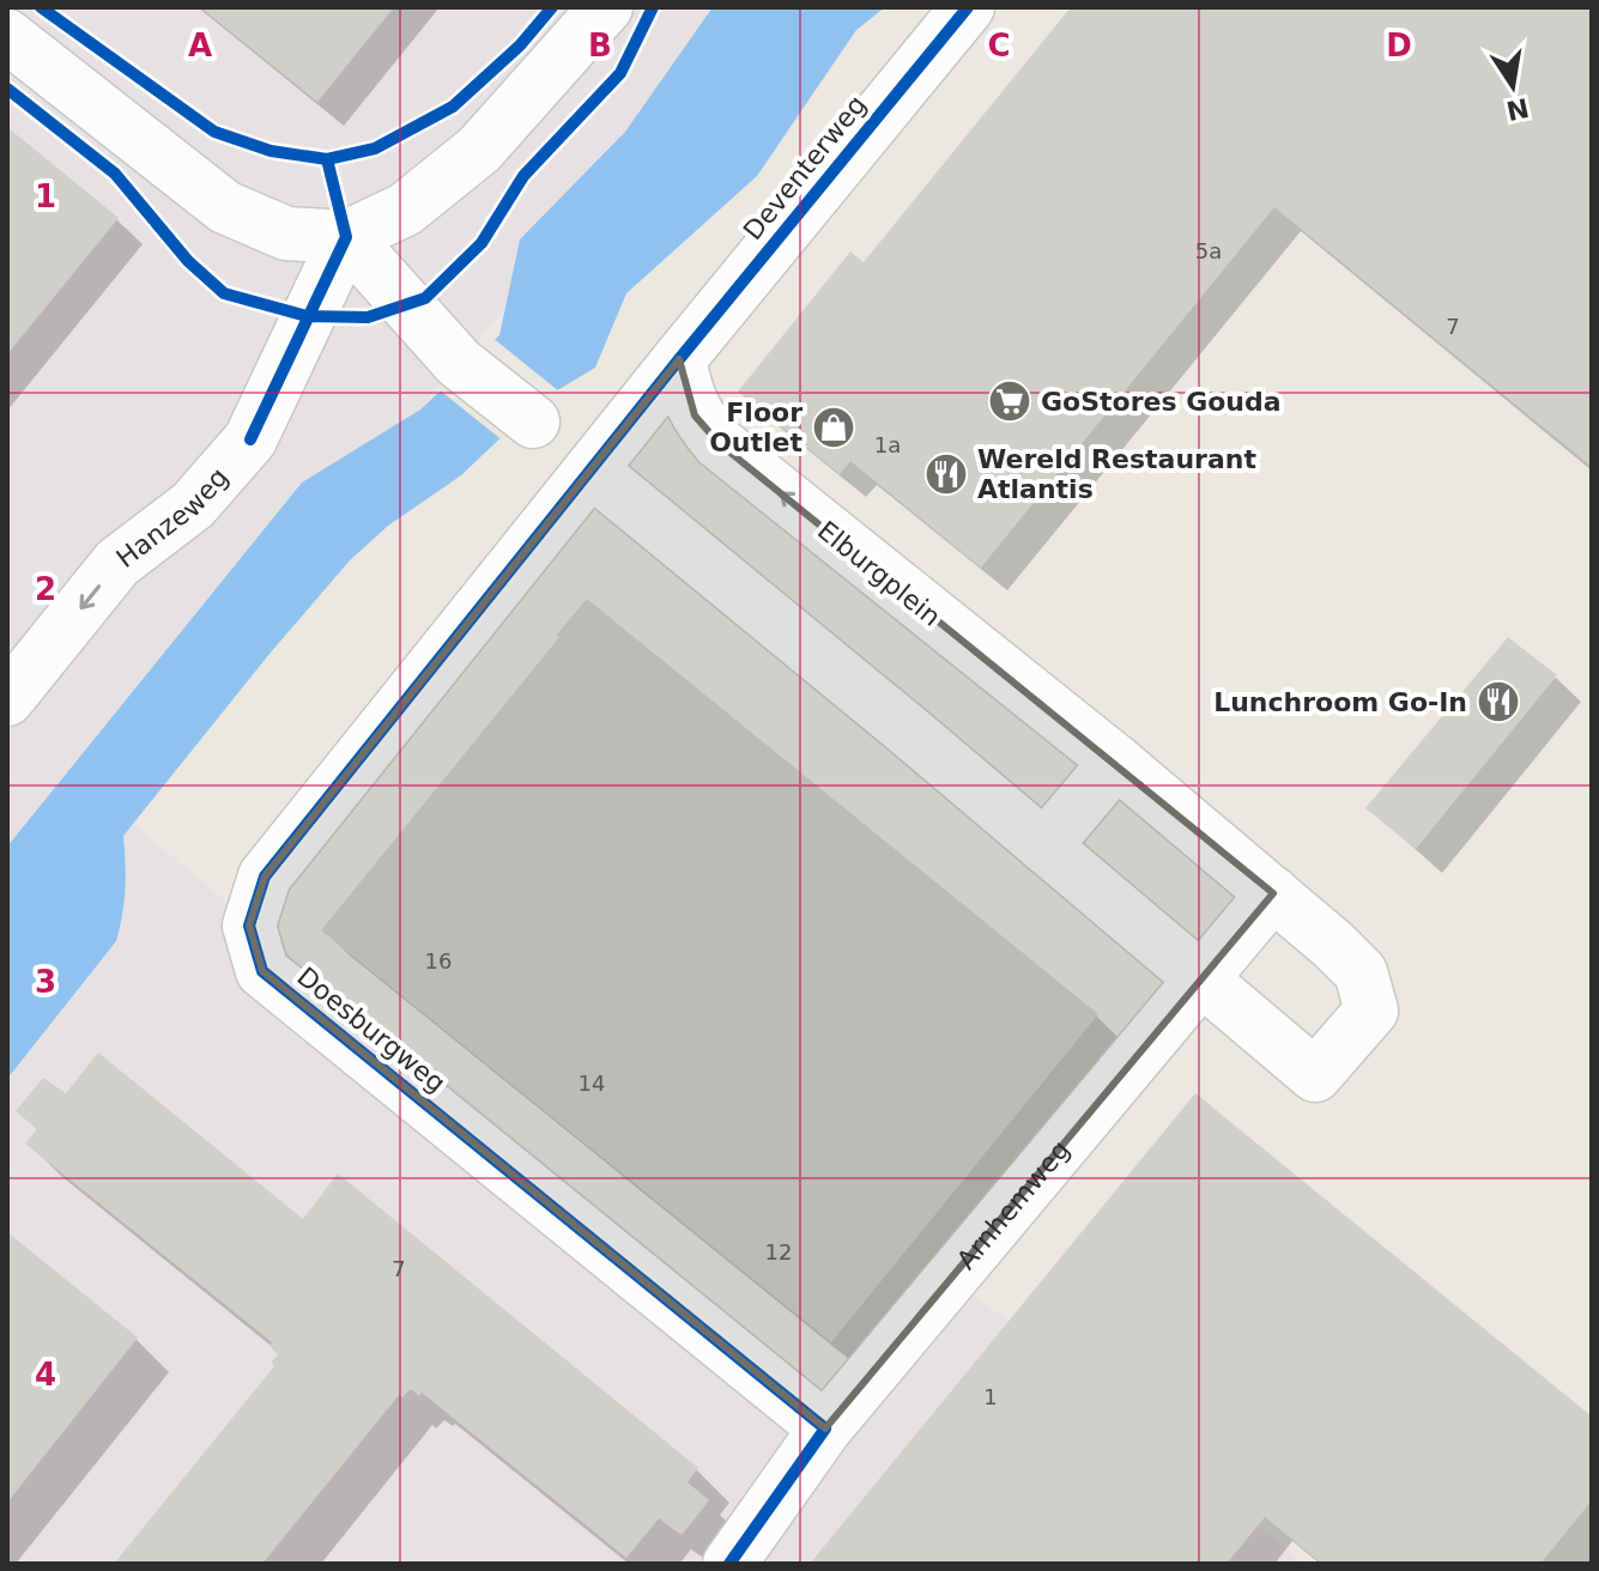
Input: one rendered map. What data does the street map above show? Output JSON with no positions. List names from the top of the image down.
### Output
{
  "streets": {
    "street": [
      "Deventerweg",
      "Hanzeweg",
      "Elburgplein",
      "Doesburgweg",
      "Arnhemweg"
    ]
  },
  "crossings": [
    ["Deventerweg", "Elburgplein"],
    ["Deventerweg", "Doesburgweg"],
    ["Elburgplein", "Doesburgweg"],
    ["Elburgplein", "Arnhemweg"],
    ["Doesburgweg", "Arnhemweg"]
  ],
  "one_way": ["Hanzeweg"],
  "places": {
    "supermarket": ["GoStores Gouda"],
    "shop": ["Floor Outlet"],
    "restaurant": ["Wereld Restaurant Atlantis", "Lunchroom Go-In"]
  },
  "house_numbers": [
    "5a",
    "7",
    "1a",
    "16",
    "14",
    "12",
    "7",
    "1"
  ],
  "north": "bottom",
  "grid": {
    "columns": [
      "A",
      "B",
      "C",
      "D"
    ],
    "rows": [
      "1",
      "2",
      "3",
      "4"
    ]
  }
}
